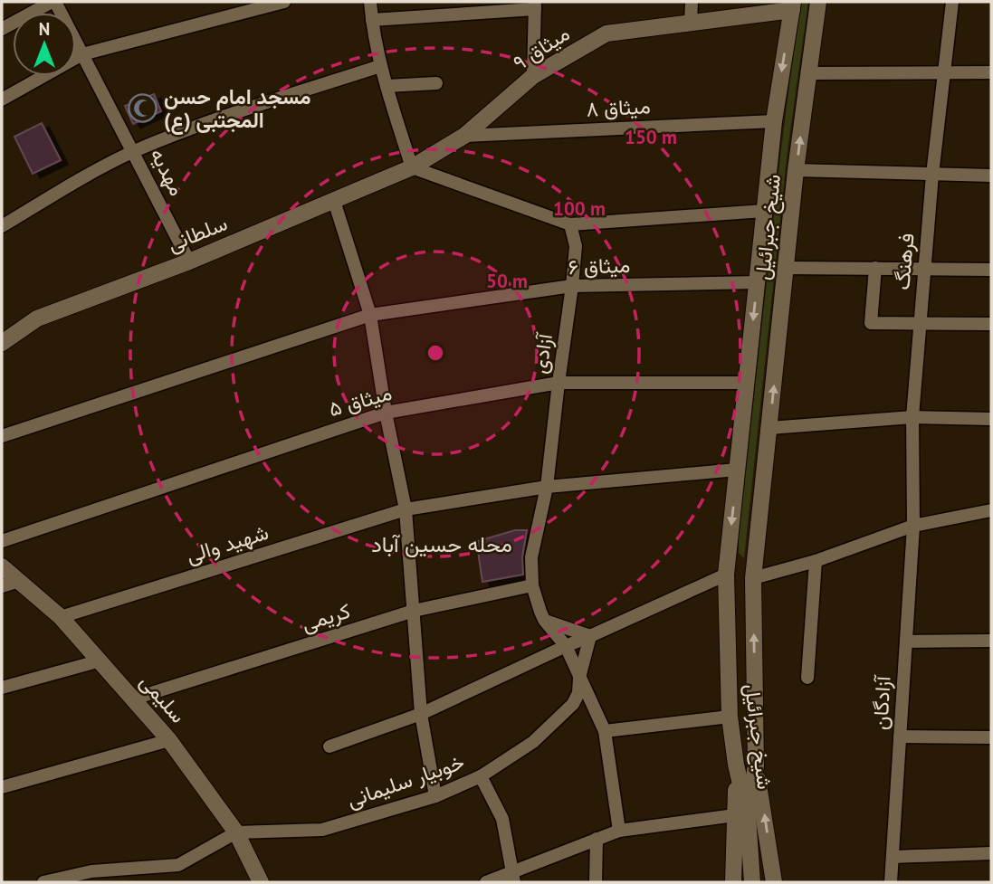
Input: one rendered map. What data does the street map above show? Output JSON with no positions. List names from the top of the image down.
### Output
{
  "streets": {
    "street": [
      "میثاق ۹",
      "میثاق ۸",
      "مهدیه",
      "شیخ جبرائیل",
      "سلطانی",
      "فرهنگ",
      "میثاق ۶",
      "آزادی",
      "میثاق ۵",
      "شهید والی",
      "کریمی",
      "سلیمی",
      "آزادگان",
      "خوبیار سلیمانی"
    ]
  },
  "crossings": [
    ["میثاق ۹", "میثاق ۸"],
    ["میثاق ۹", "شیخ جبرائیل"],
    ["میثاق ۹", "سلطانی"],
    ["میثاق ۸", "شیخ جبرائیل"],
    ["مهدیه", "سلطانی"],
    ["شیخ جبرائیل", "میثاق ۶"],
    ["شیخ جبرائیل", "میثاق ۵"],
    ["شیخ جبرائیل", "شهید والی"],
    ["فرهنگ", "آزادگان"],
    ["میثاق ۶", "آزادی"],
    ["آزادی", "میثاق ۵"],
    ["آزادی", "شهید والی"],
    ["آزادی", "کریمی"],
    ["آزادی", "خوبیار سلیمانی"],
    ["شهید والی", "سلیمی"],
    ["کریمی", "سلیمی"],
    ["سلیمی", "خوبیار سلیمانی"]
  ],
  "districts": ["محله حسین آباد"],
  "places": {
    "mosque": ["مسجد امام حسن المجتبی (ع)"]
  },
  "north": "top",
  "rings": ["150 m", "100 m", "50 m"]
}
